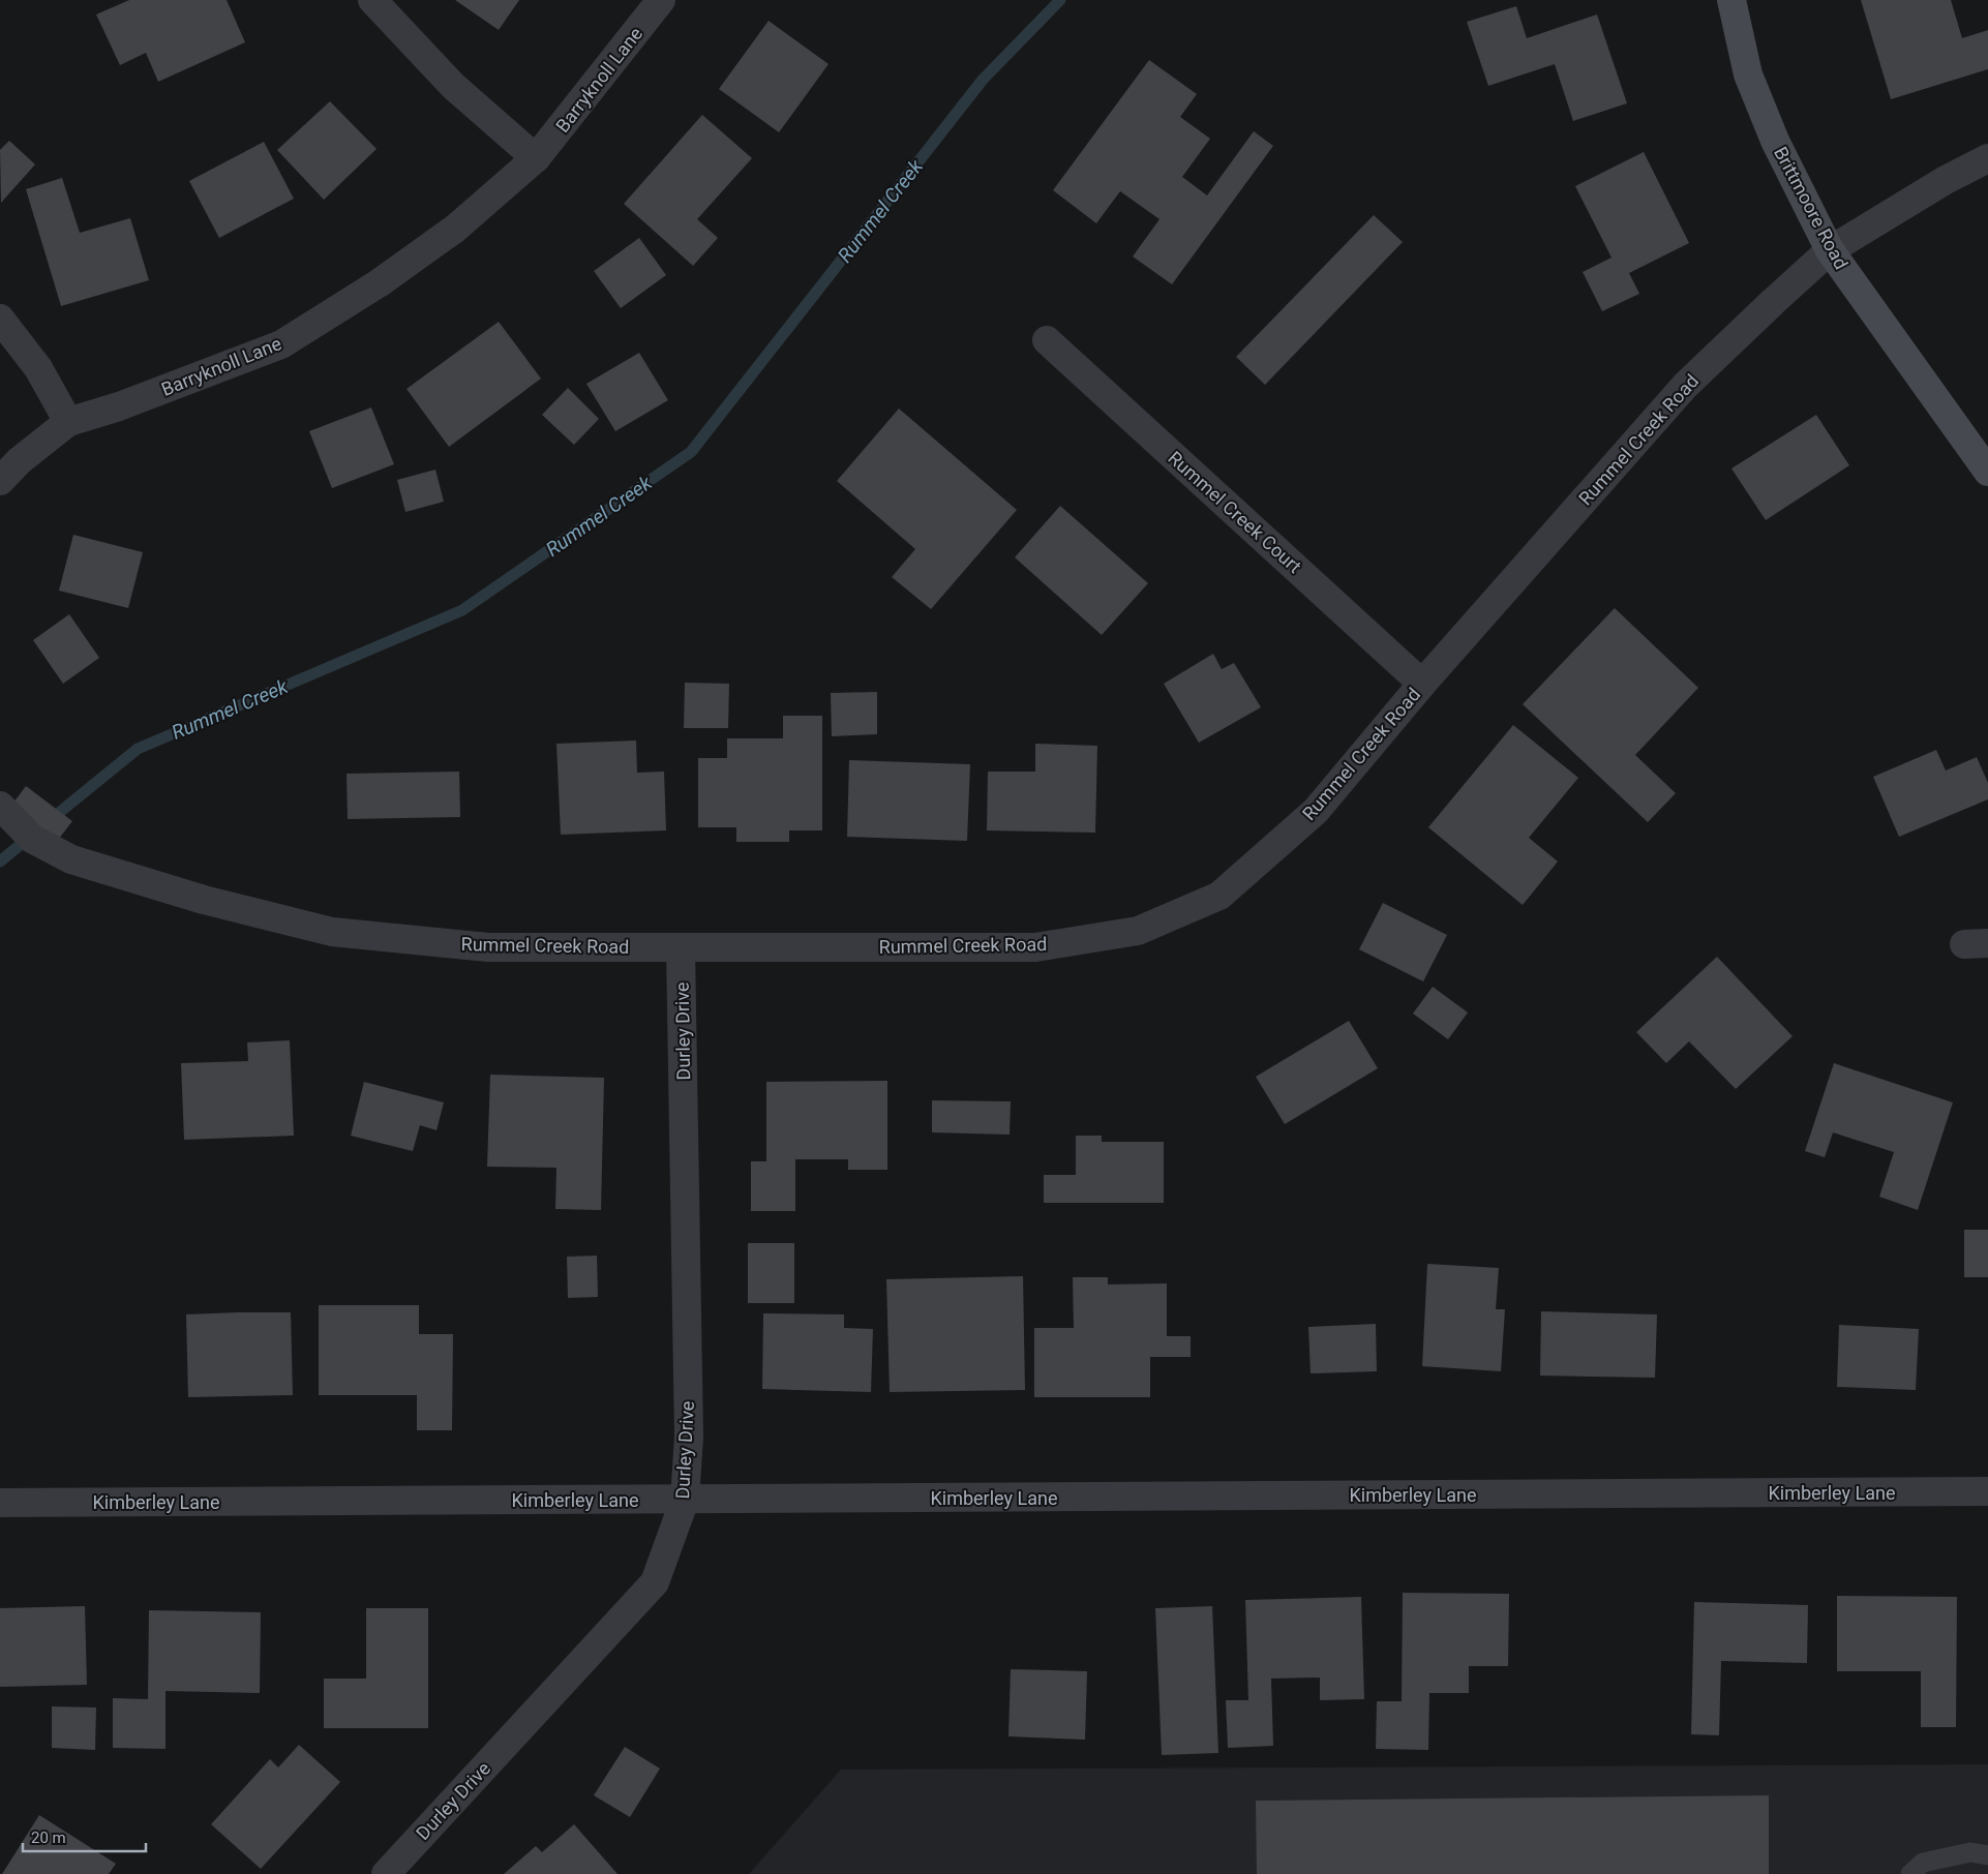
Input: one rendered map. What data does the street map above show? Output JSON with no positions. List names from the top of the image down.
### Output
{
  "streets": {
    "street": [
      "Barryknoll Lane",
      "Brittmoore Road",
      "Rummel Creek Road",
      "Rummel Creek Court",
      "Durley Drive",
      "Kimberley Lane"
    ]
  },
  "crossings": [
    ["Brittmoore Road", "Rummel Creek Road"],
    ["Rummel Creek Road", "Rummel Creek Court"],
    ["Rummel Creek Road", "Durley Drive"],
    ["Durley Drive", "Kimberley Lane"]
  ],
  "water": ["Rummel Creek"],
  "scale_bar": "20 m"
}
